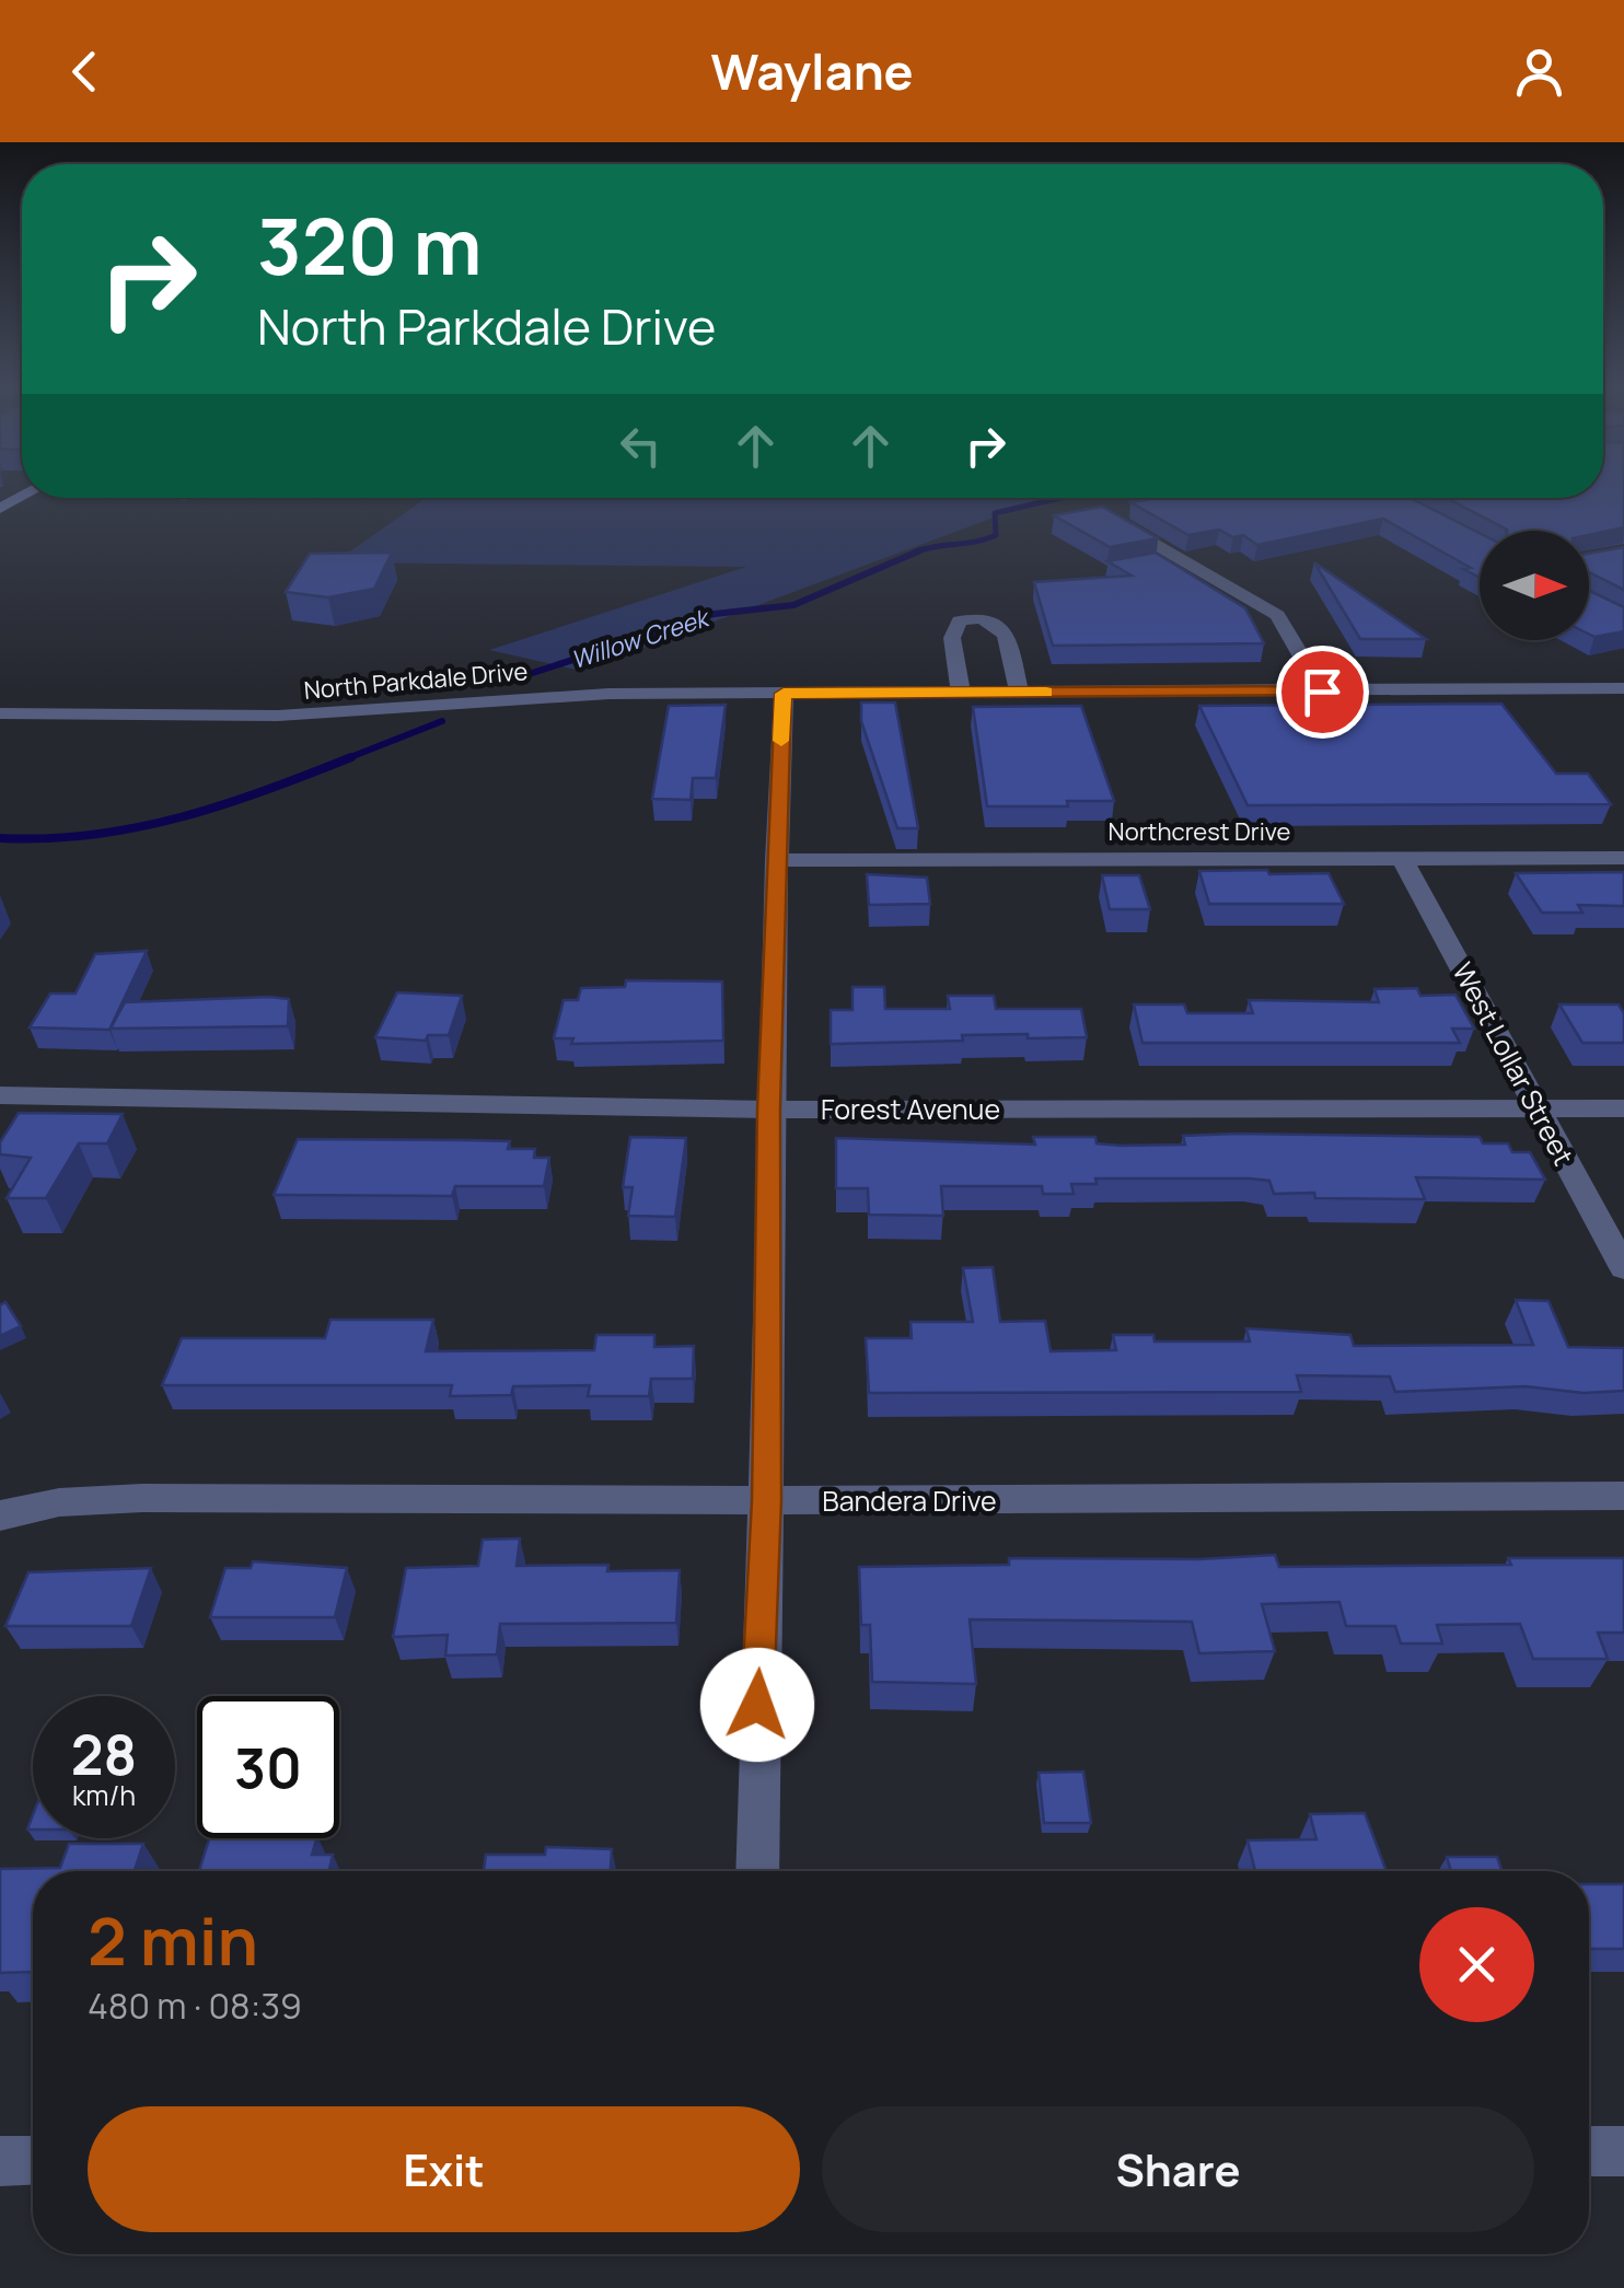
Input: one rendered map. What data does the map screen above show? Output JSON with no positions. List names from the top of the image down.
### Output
{
  "streets": {
    "street": [
      "North Parkdale Drive",
      "Northcrest Drive",
      "West Lollar Street",
      "Forest Avenue",
      "Bandera Drive"
    ]
  },
  "crossings": [
    ["Northcrest Drive", "West Lollar Street"],
    ["West Lollar Street", "Forest Avenue"]
  ],
  "water": ["Willow Creek"],
  "north": "right",
  "page": {
    "header": "Waylane",
    "turn": ["320 m", "North Parkdale Drive"],
    "speed": "28 km/h",
    "limit": "30",
    "heading": ["2 min", "480 m · 08:39"],
    "buttons": ["Exit", "Share"]
  }
}
